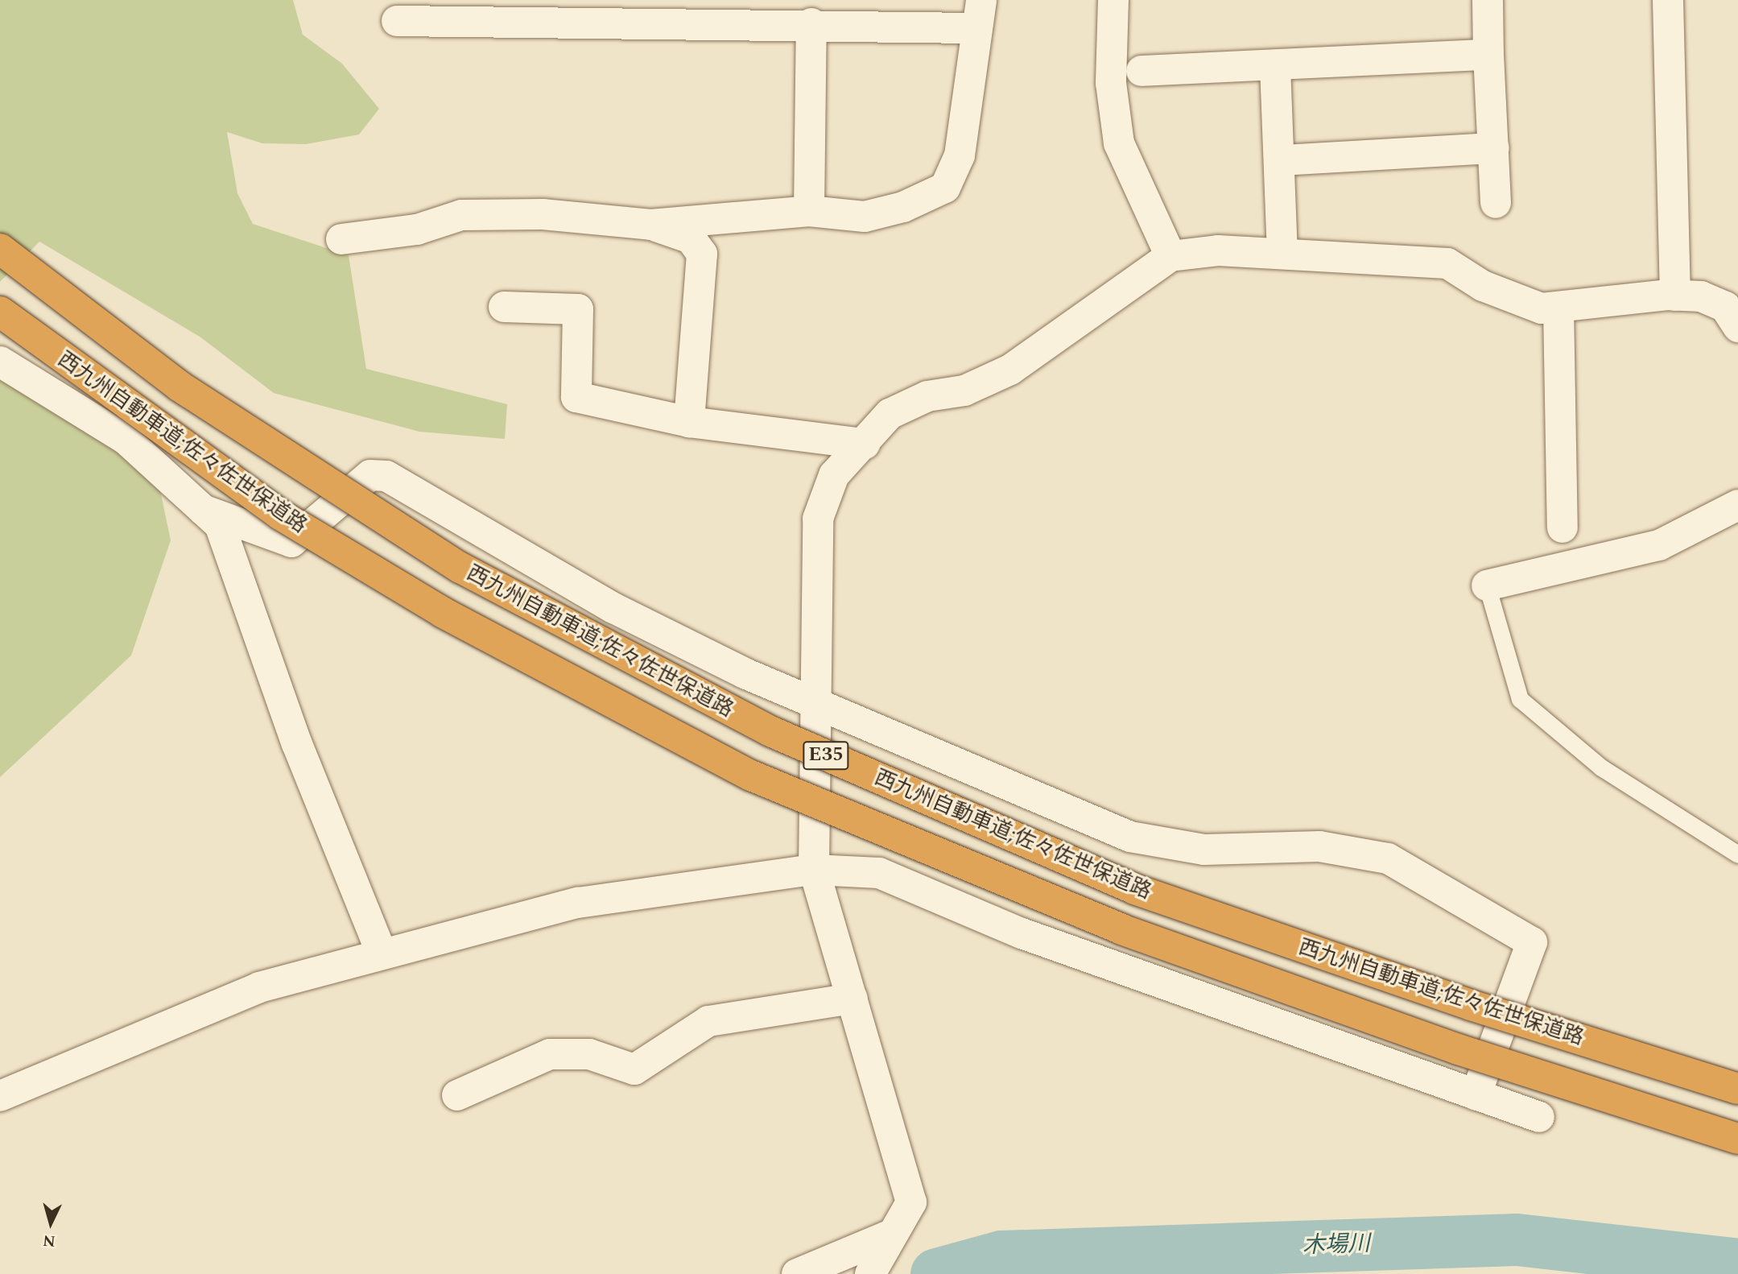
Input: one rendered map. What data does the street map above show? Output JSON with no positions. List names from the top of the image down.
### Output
{
  "streets": {
    "highway": ["西九州自動車道;佐々佐世保道路", "E35"]
  },
  "water": ["木場川"],
  "north": "bottom"
}
